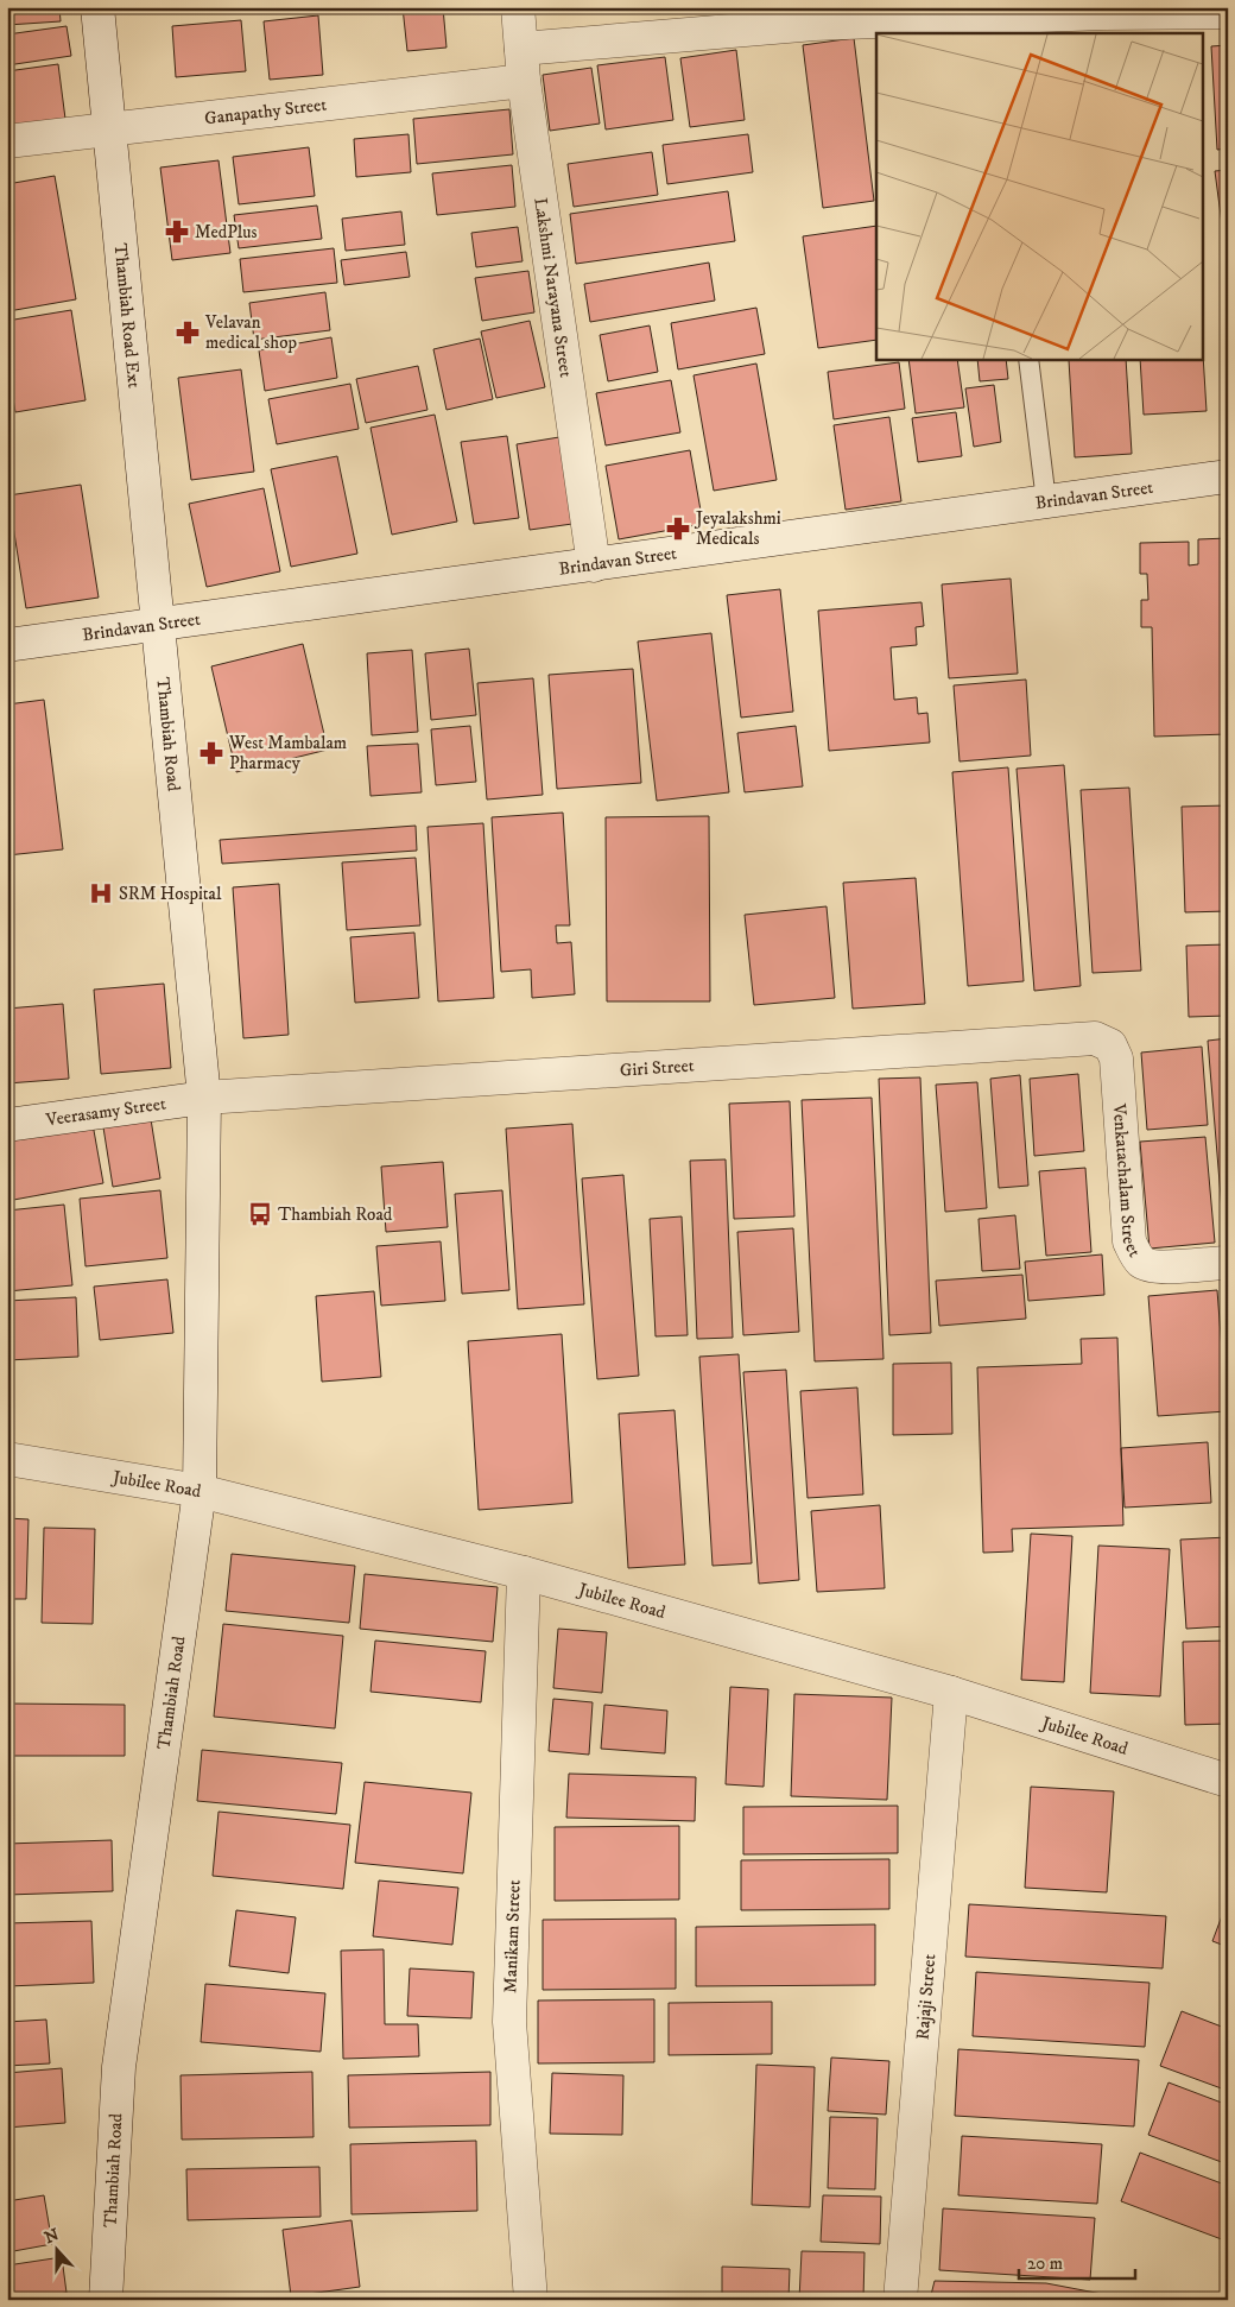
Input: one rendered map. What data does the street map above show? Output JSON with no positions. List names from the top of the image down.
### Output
{
  "streets": {
    "street": [
      "Ganapathy Street",
      "Lakshmi Narayana Street",
      "Thambiah Road Ext",
      "Brindavan Street",
      "Thambiah Road",
      "Giri Street",
      "Veerasamy Street",
      "Venkatachalam Street",
      "Jubilee Road",
      "Manikam Street",
      "Rajaji Street"
    ]
  },
  "crossings": [
    ["Ganapathy Street", "Lakshmi Narayana Street"],
    ["Ganapathy Street", "Thambiah Road Ext"],
    ["Lakshmi Narayana Street", "Brindavan Street"],
    ["Thambiah Road Ext", "Brindavan Street"],
    ["Thambiah Road Ext", "Thambiah Road"],
    ["Brindavan Street", "Thambiah Road"],
    ["Thambiah Road", "Giri Street"],
    ["Thambiah Road", "Veerasamy Street"],
    ["Thambiah Road", "Jubilee Road"],
    ["Giri Street", "Veerasamy Street"],
    ["Giri Street", "Venkatachalam Street"],
    ["Jubilee Road", "Manikam Street"],
    ["Jubilee Road", "Rajaji Street"]
  ],
  "places": {
    "pharmacy": [
      "MedPlus",
      "Velavan medical shop",
      "Jeyalakshmi Medicals",
      "West Mambalam Pharmacy"
    ],
    "hospital": ["SRM Hospital"],
    "bus stop": ["Thambiah Road"]
  },
  "scale_bar": "20 m",
  "north": "top"
}
